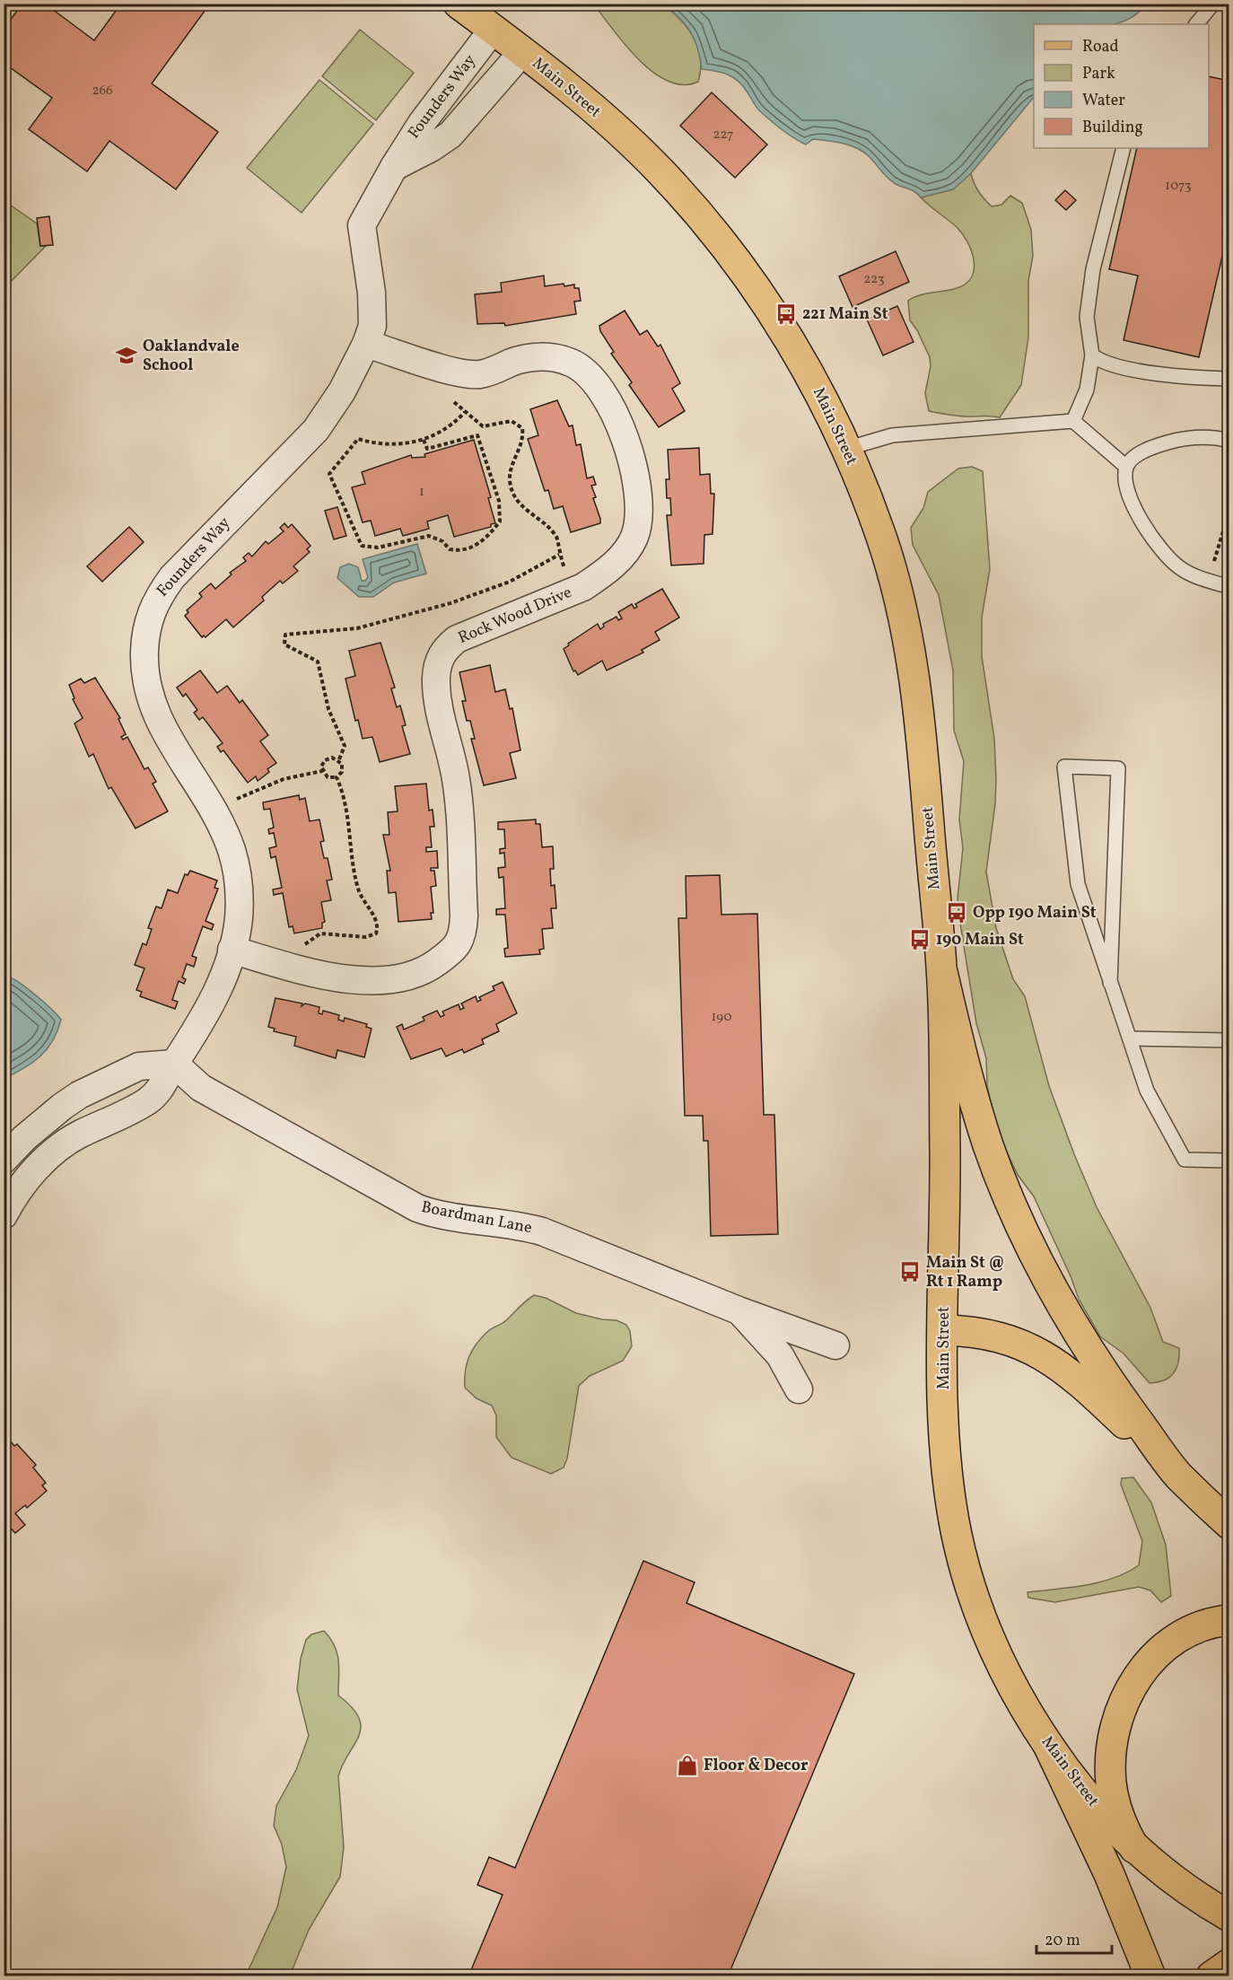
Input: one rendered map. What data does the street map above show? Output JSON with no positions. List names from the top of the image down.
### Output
{
  "streets": {
    "main road": ["Main Street"],
    "street": ["Founders Way", "Rock Wood Drive", "Boardman Lane"]
  },
  "crossings": [
    ["Main Street", "Founders Way"],
    ["Founders Way", "Rock Wood Drive"],
    ["Founders Way", "Boardman Lane"]
  ],
  "places": {
    "bus stop": [
      "221 Main St",
      "Opp 190 Main St",
      "190 Main St",
      "Main St @ Rt 1 Ramp"
    ],
    "school or university": ["Oaklandvale School"],
    "shop": ["Floor & Decor"]
  },
  "house_numbers": [
    "266",
    "227",
    "1073",
    "223",
    "1",
    "190"
  ],
  "legend": [
    "Road",
    "Park",
    "Water",
    "Building"
  ],
  "scale_bar": "20 m"
}
